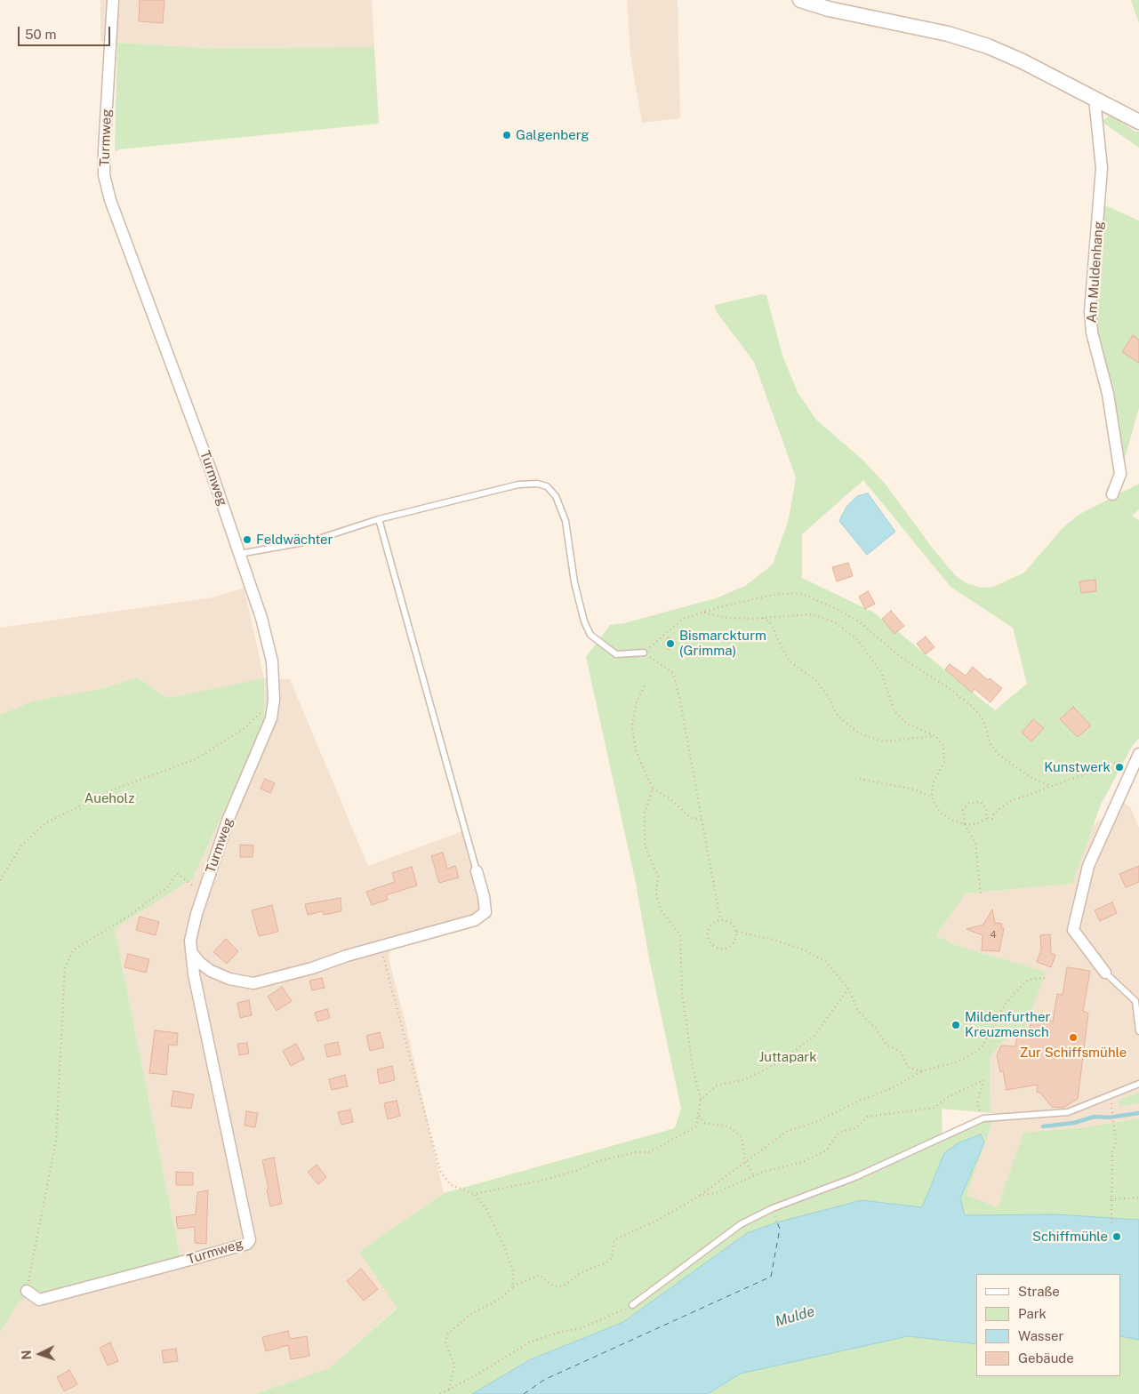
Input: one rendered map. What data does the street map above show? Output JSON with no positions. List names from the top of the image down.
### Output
{
  "streets": {
    "street": ["Turmweg", "Am Muldenhang"]
  },
  "water": ["Mulde"],
  "parks": ["Aueholz", "Juttapark"],
  "places": [
    "Galgenberg",
    "Feldwächter",
    "Bismarckturm (Grimma)",
    "Kunstwerk",
    "Mildenfurther Kreuzmensch",
    "Zur Schiffsmühle",
    "Schiffmühle"
  ],
  "house_numbers": ["4"],
  "legend": [
    "Straße",
    "Park",
    "Wasser",
    "Gebäude"
  ],
  "scale_bar": "50 m",
  "north": "left"
}
